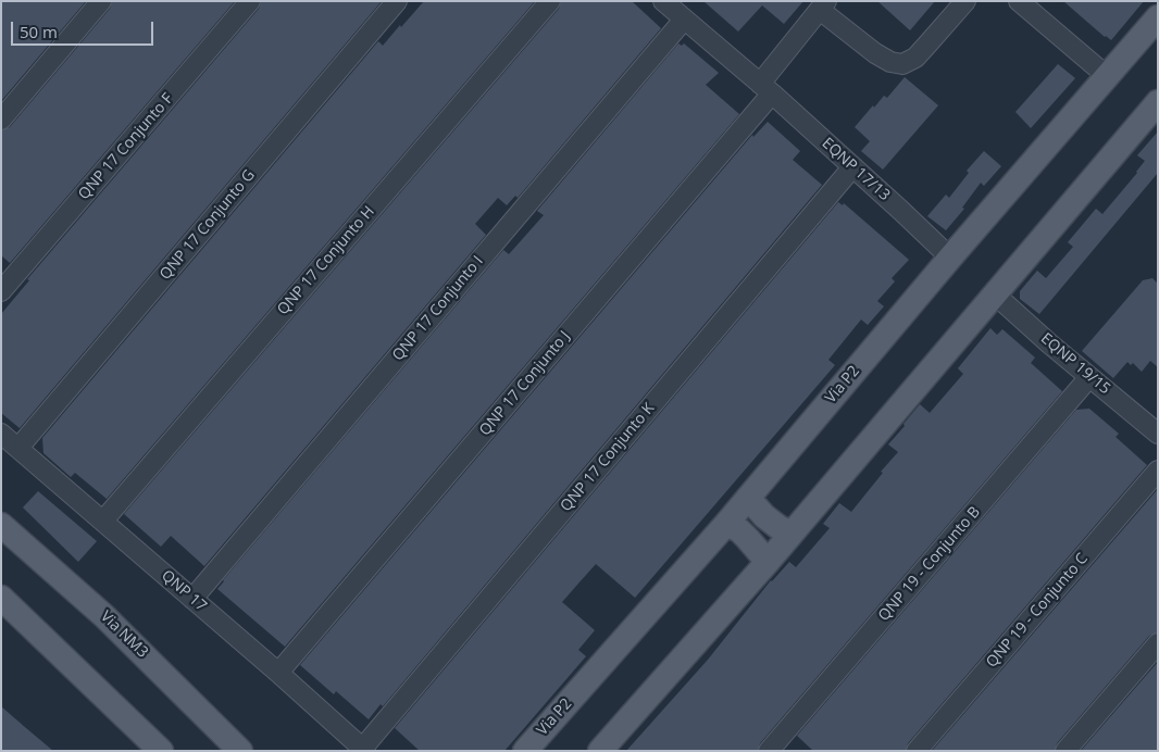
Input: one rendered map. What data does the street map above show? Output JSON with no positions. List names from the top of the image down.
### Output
{
  "streets": {
    "main road": ["Via P2", "Via NM3"],
    "street": [
      "QNP 17 Conjunto F",
      "EQNP 17/13",
      "QNP 17 Conjunto G",
      "QNP 17 Conjunto H",
      "QNP 17 Conjunto I",
      "EQNP 19/15",
      "QNP 17 Conjunto J",
      "QNP 17 Conjunto K",
      "QNP 19 - Conjunto B",
      "QNP 17",
      "QNP 19 - Conjunto C"
    ]
  },
  "crossings": [
    ["EQNP 17/13", "QNP 17 Conjunto I"],
    ["EQNP 17/13", "QNP 17 Conjunto J"],
    ["EQNP 17/13", "Via P2"],
    ["EQNP 17/13", "QNP 17 Conjunto K"],
    ["QNP 17 Conjunto G", "QNP 17"],
    ["QNP 17 Conjunto H", "QNP 17"],
    ["QNP 17 Conjunto I", "QNP 17"],
    ["EQNP 19/15", "QNP 19 - Conjunto B"],
    ["QNP 17 Conjunto J", "QNP 17"],
    ["QNP 17 Conjunto K", "QNP 17"]
  ],
  "scale_bar": "50 m"
}
